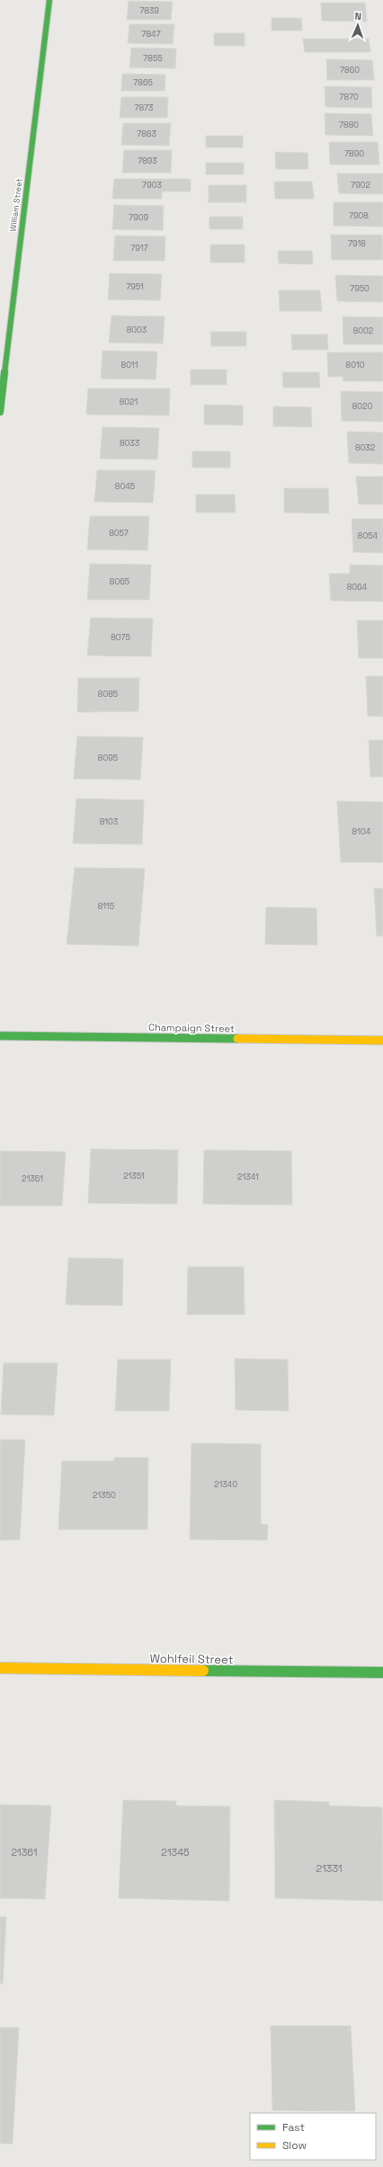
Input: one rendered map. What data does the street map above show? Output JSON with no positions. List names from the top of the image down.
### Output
{
  "streets": {
    "street": ["William Street", "Champaign Street", "Wohlfeil Street"]
  },
  "house_numbers": [
    "7839",
    "7847",
    "7855",
    "7860",
    "7865",
    "7870",
    "7873",
    "7880",
    "7883",
    "7890",
    "7893",
    "7903",
    "7902",
    "7908",
    "7909",
    "7918",
    "7917",
    "7951",
    "7950",
    "8003",
    "8002",
    "8011",
    "8010",
    "8021",
    "8020",
    "8033",
    "8032",
    "8045",
    "8057",
    "8054",
    "8065",
    "8064",
    "8075",
    "8085",
    "8095",
    "8103",
    "8104",
    "8115",
    "21351",
    "21341",
    "21361",
    "21340",
    "21350",
    "21361",
    "21345",
    "21331"
  ],
  "legend": ["Fast", "Slow"],
  "north": "top"
}
